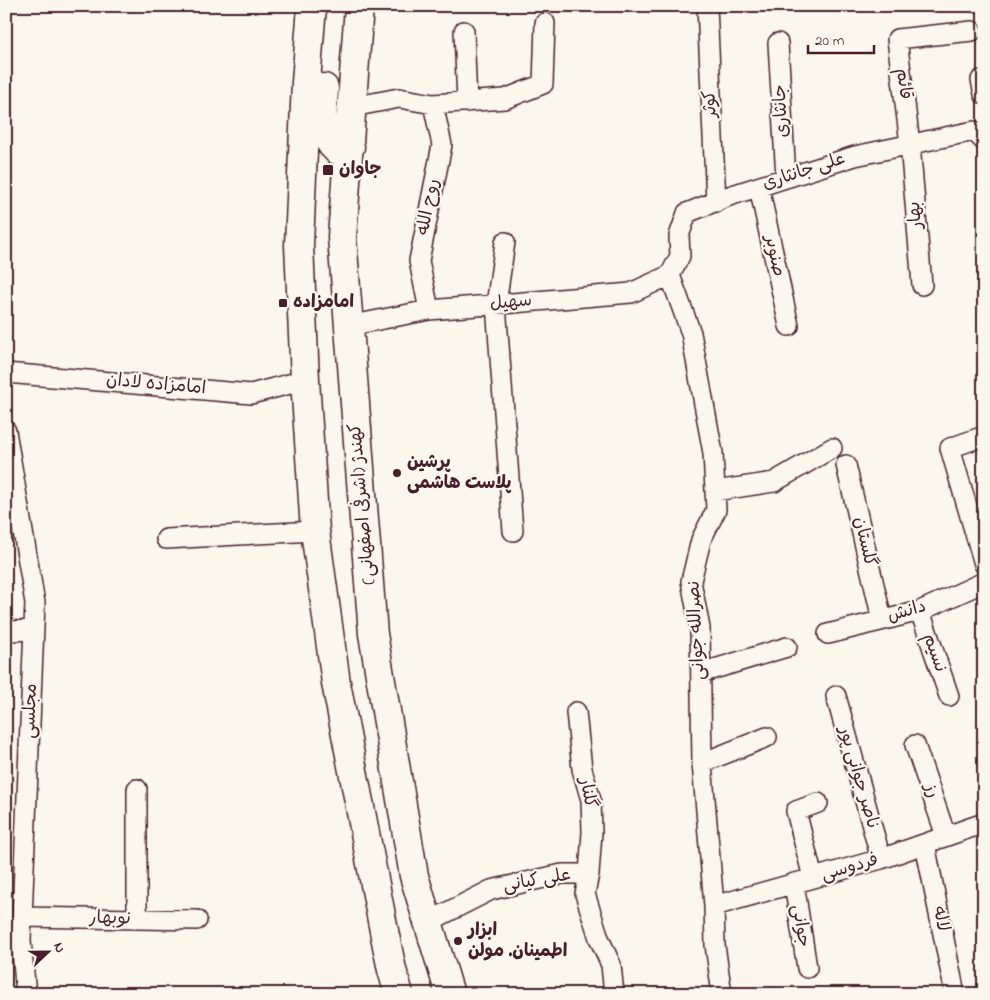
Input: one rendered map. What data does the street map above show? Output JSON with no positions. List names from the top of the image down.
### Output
{
  "streets": {
    "main road": ["کهندژ (اشرفی اصفهانی)"],
    "street": [
      "قائم",
      "کوثر",
      "جانثاری",
      "علی جانثاری",
      "روح الله",
      "بهار",
      "صنوبر",
      "سهیل",
      "امامزاده لادان",
      "گلستان",
      "دانش",
      "نصرالله جوانی",
      "نسیم",
      "مجلسی",
      "ناصر جوانی پور",
      "رز",
      "گلنار",
      "فردوسی",
      "علی کیانی",
      "نوبهار",
      "لاله",
      "جوانی"
    ]
  },
  "crossings": [
    ["قائم", "علی جانثاری"],
    ["قائم", "بهار"],
    ["کوثر", "علی جانثاری"],
    ["جانثاری", "علی جانثاری"],
    ["علی جانثاری", "بهار"],
    ["علی جانثاری", "صنوبر"],
    ["علی جانثاری", "سهیل"],
    ["علی جانثاری", "نصرالله جوانی"],
    ["روح الله", "سهیل"],
    ["سهیل", "کهندژ (اشرفی اصفهانی)"],
    ["سهیل", "نصرالله جوانی"],
    ["کهندژ (اشرفی اصفهانی)", "علی کیانی"],
    ["گلستان", "دانش"],
    ["دانش", "نسیم"],
    ["نصرالله جوانی", "فردوسی"],
    ["مجلسی", "نوبهار"],
    ["ناصر جوانی پور", "فردوسی"],
    ["رز", "فردوسی"],
    ["گلنار", "علی کیانی"],
    ["فردوسی", "لاله"],
    ["فردوسی", "جوانی"]
  ],
  "places": {
    "transit": ["جاوان", "امامزاده"],
    "other": ["پرشین پلاست هاشمی", "ابزار اطمینان. مولن"]
  },
  "scale_bar": "20 m",
  "north": "right"
}
